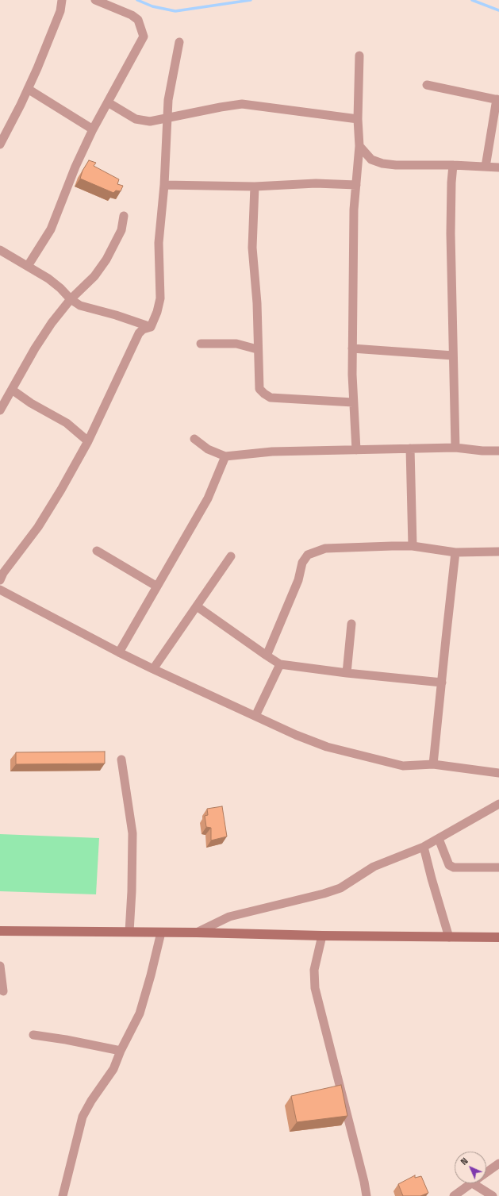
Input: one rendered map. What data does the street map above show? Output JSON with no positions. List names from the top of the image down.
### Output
{
  "north": "top left"
}
